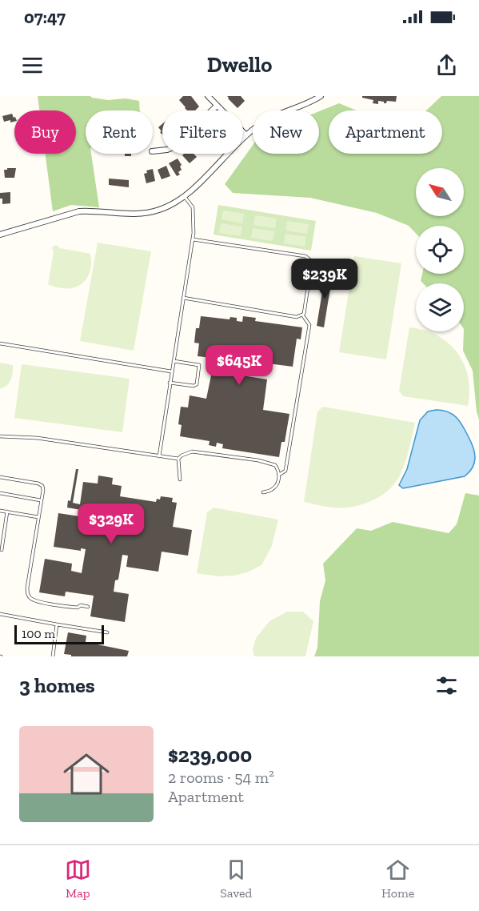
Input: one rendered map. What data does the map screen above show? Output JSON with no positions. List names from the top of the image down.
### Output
{
  "scale_bar": "100 m",
  "north": "top left",
  "page": {
    "status": "07:47",
    "header": "Dwello",
    "chip": [
      "Buy",
      "Rent",
      "Filters",
      "New",
      "Apartment"
    ],
    "price": ["$239K", "$645K", "$329K"],
    "scale": "100 m",
    "heading": "3 homes",
    "list": [
      {
        "name": "$239,000",
        "note": "2 rooms · 54 m² · Apartment"
      }
    ],
    "tabs": ["Map", "Saved", "Home"]
  }
}
